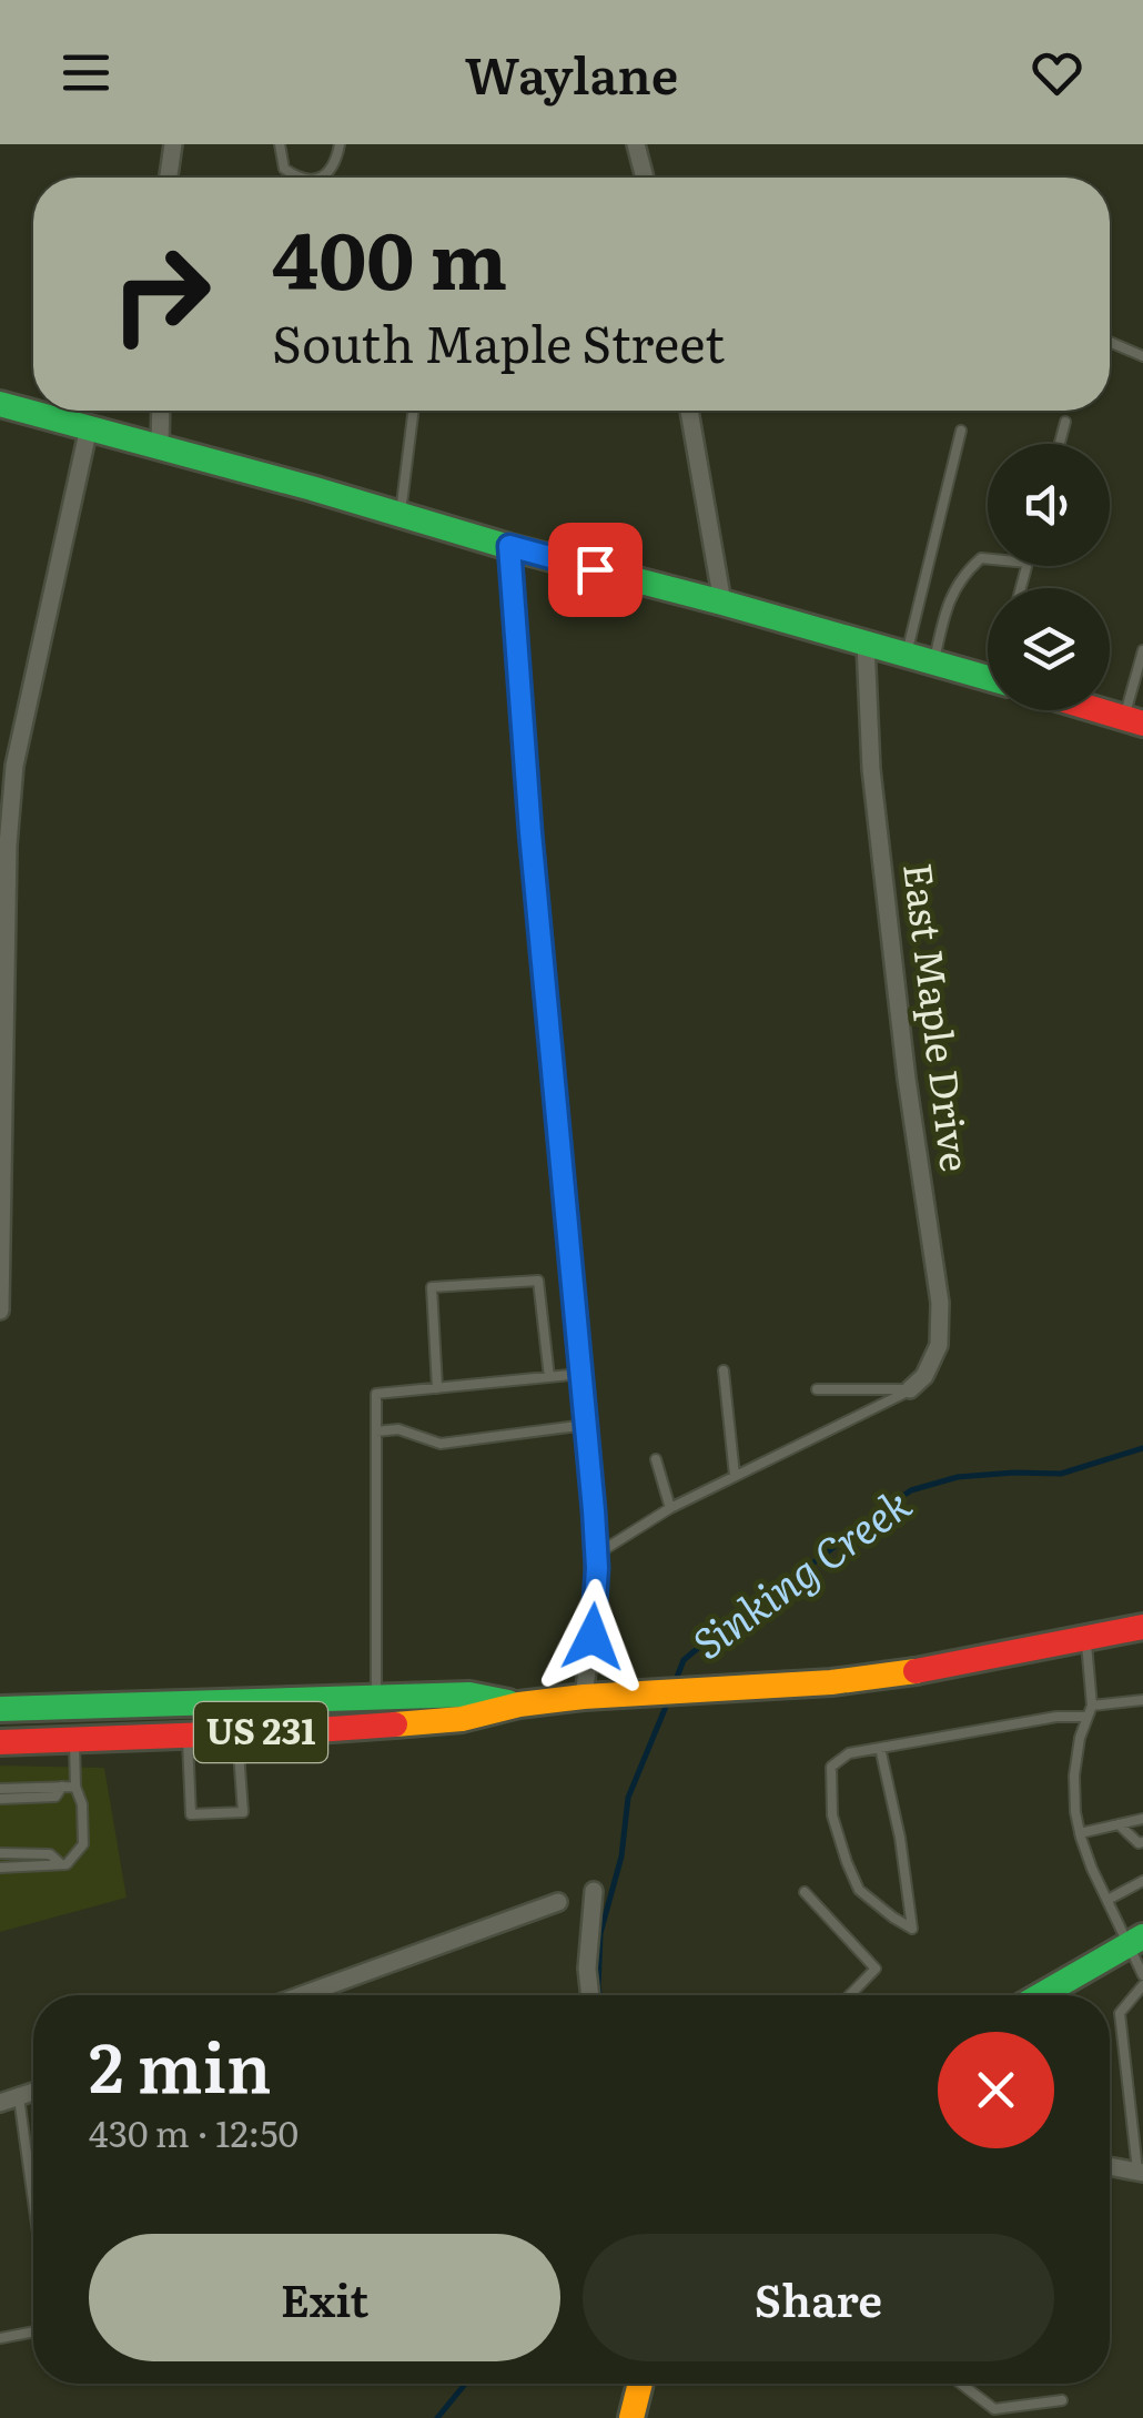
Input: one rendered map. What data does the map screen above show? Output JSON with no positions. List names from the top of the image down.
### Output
{
  "streets": {
    "main road": ["US 231"],
    "street": ["East Maple Drive"]
  },
  "water": ["Sinking Creek"],
  "page": {
    "header": "Waylane",
    "turn": ["400 m", "South Maple Street"],
    "heading": ["2 min", "430 m · 12:50"],
    "buttons": ["Exit", "Share"]
  }
}
